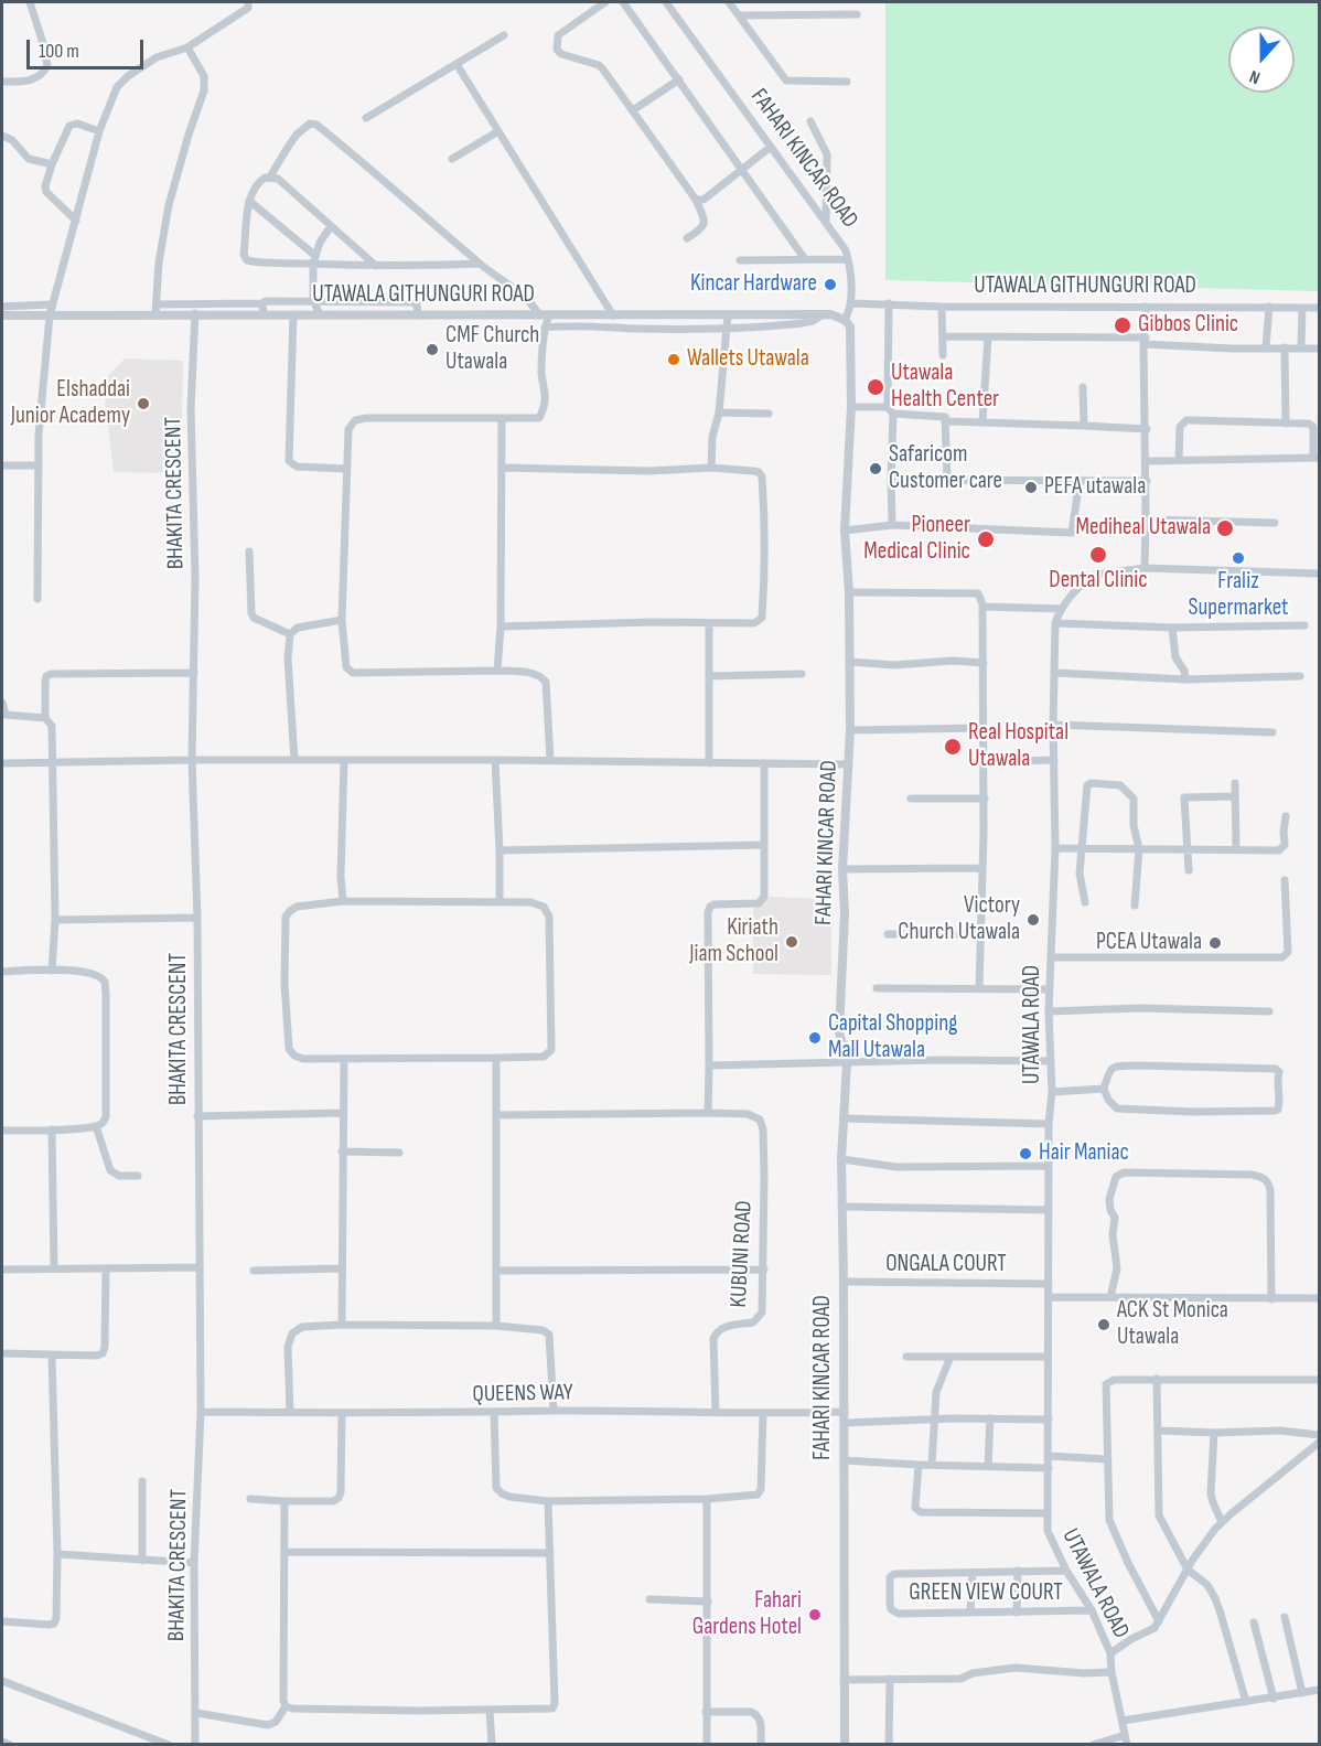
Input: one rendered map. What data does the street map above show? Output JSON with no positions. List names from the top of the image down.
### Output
{
  "streets": {
    "street": [
      "FAHARI KINCAR ROAD",
      "UTAWALA GITHUNGURI ROAD",
      "BHAKITA CRESCENT",
      "UTAWALA ROAD",
      "KUBUNI ROAD",
      "ONGALA COURT",
      "QUEENS WAY",
      "GREEN VIEW COURT"
    ]
  },
  "crossings": [
    ["FAHARI KINCAR ROAD", "UTAWALA GITHUNGURI ROAD"],
    ["FAHARI KINCAR ROAD", "ONGALA COURT"],
    ["FAHARI KINCAR ROAD", "QUEENS WAY"],
    ["UTAWALA GITHUNGURI ROAD", "BHAKITA CRESCENT"],
    ["BHAKITA CRESCENT", "QUEENS WAY"],
    ["UTAWALA ROAD", "ONGALA COURT"],
    ["UTAWALA ROAD", "GREEN VIEW COURT"],
    ["KUBUNI ROAD", "QUEENS WAY"]
  ],
  "places": [
    "Kincar Hardware",
    "Gibbos Clinic",
    "CMF Church Utawala",
    "Wallets Utawala",
    "Utawala Health Center",
    "Elshaddai Junior Academy",
    "Safaricom Customer care",
    "PEFA utawala",
    "Mediheal Utawala",
    "Pioneer Medical Clinic",
    "Dental Clinic",
    "Fraliz Supermarket",
    "Real Hospital Utawala",
    "Victory Church Utawala",
    "Kiriath Jiam School",
    "PCEA Utawala",
    "Capital Shopping Mall Utawala",
    "Hair Maniac",
    "ACK St Monica Utawala",
    "Fahari Gardens Hotel"
  ],
  "scale_bar": "100 m",
  "north": "bottom"
}
